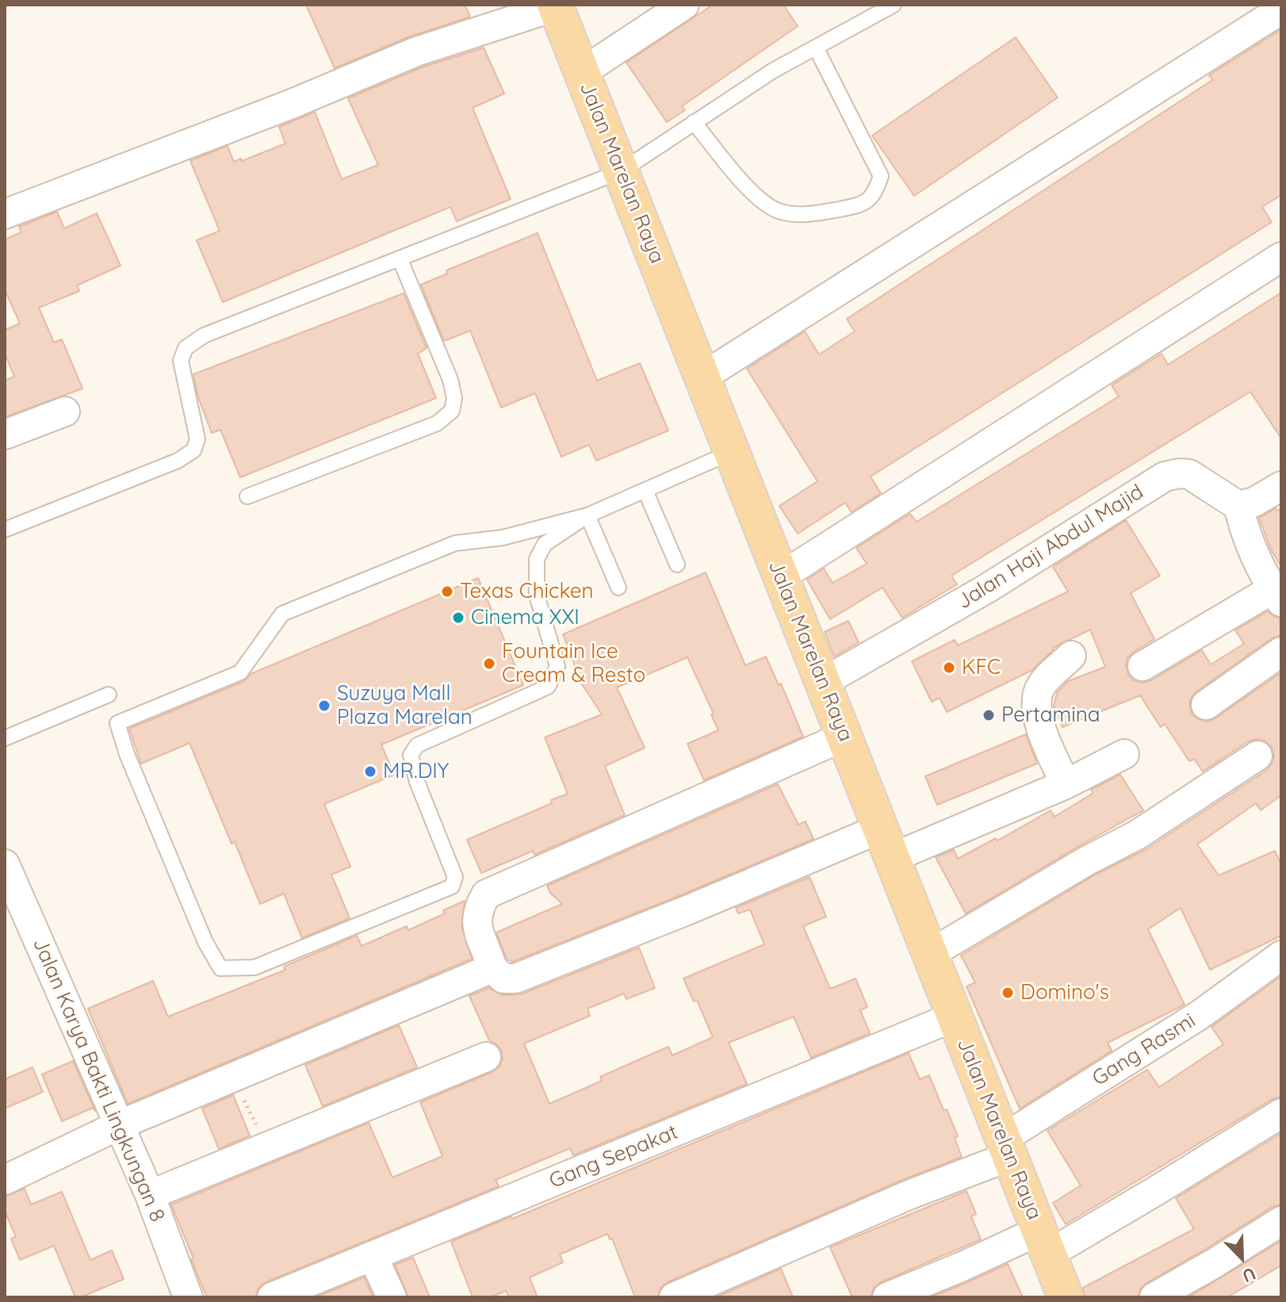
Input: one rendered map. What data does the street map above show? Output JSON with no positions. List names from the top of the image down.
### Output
{
  "streets": {
    "main road": ["Jalan Marelan Raya"],
    "street": [
      "Jalan Haji Abdul Majid",
      "Gang Rasmi",
      "Jalan Karya Bakti Lingkungan 8",
      "Gang Sepakat"
    ]
  },
  "crossings": [
    ["Jalan Marelan Raya", "Jalan Haji Abdul Majid"],
    ["Jalan Marelan Raya", "Gang Rasmi"],
    ["Jalan Marelan Raya", "Gang Sepakat"]
  ],
  "places": [
    "Texas Chicken",
    "Cinema XXI",
    "Fountain Ice Cream & Resto",
    "KFC",
    "Suzuya Mall Plaza Marelan",
    "Pertamina",
    "MR.DIY",
    "Domino's"
  ],
  "north": "bottom right"
}
